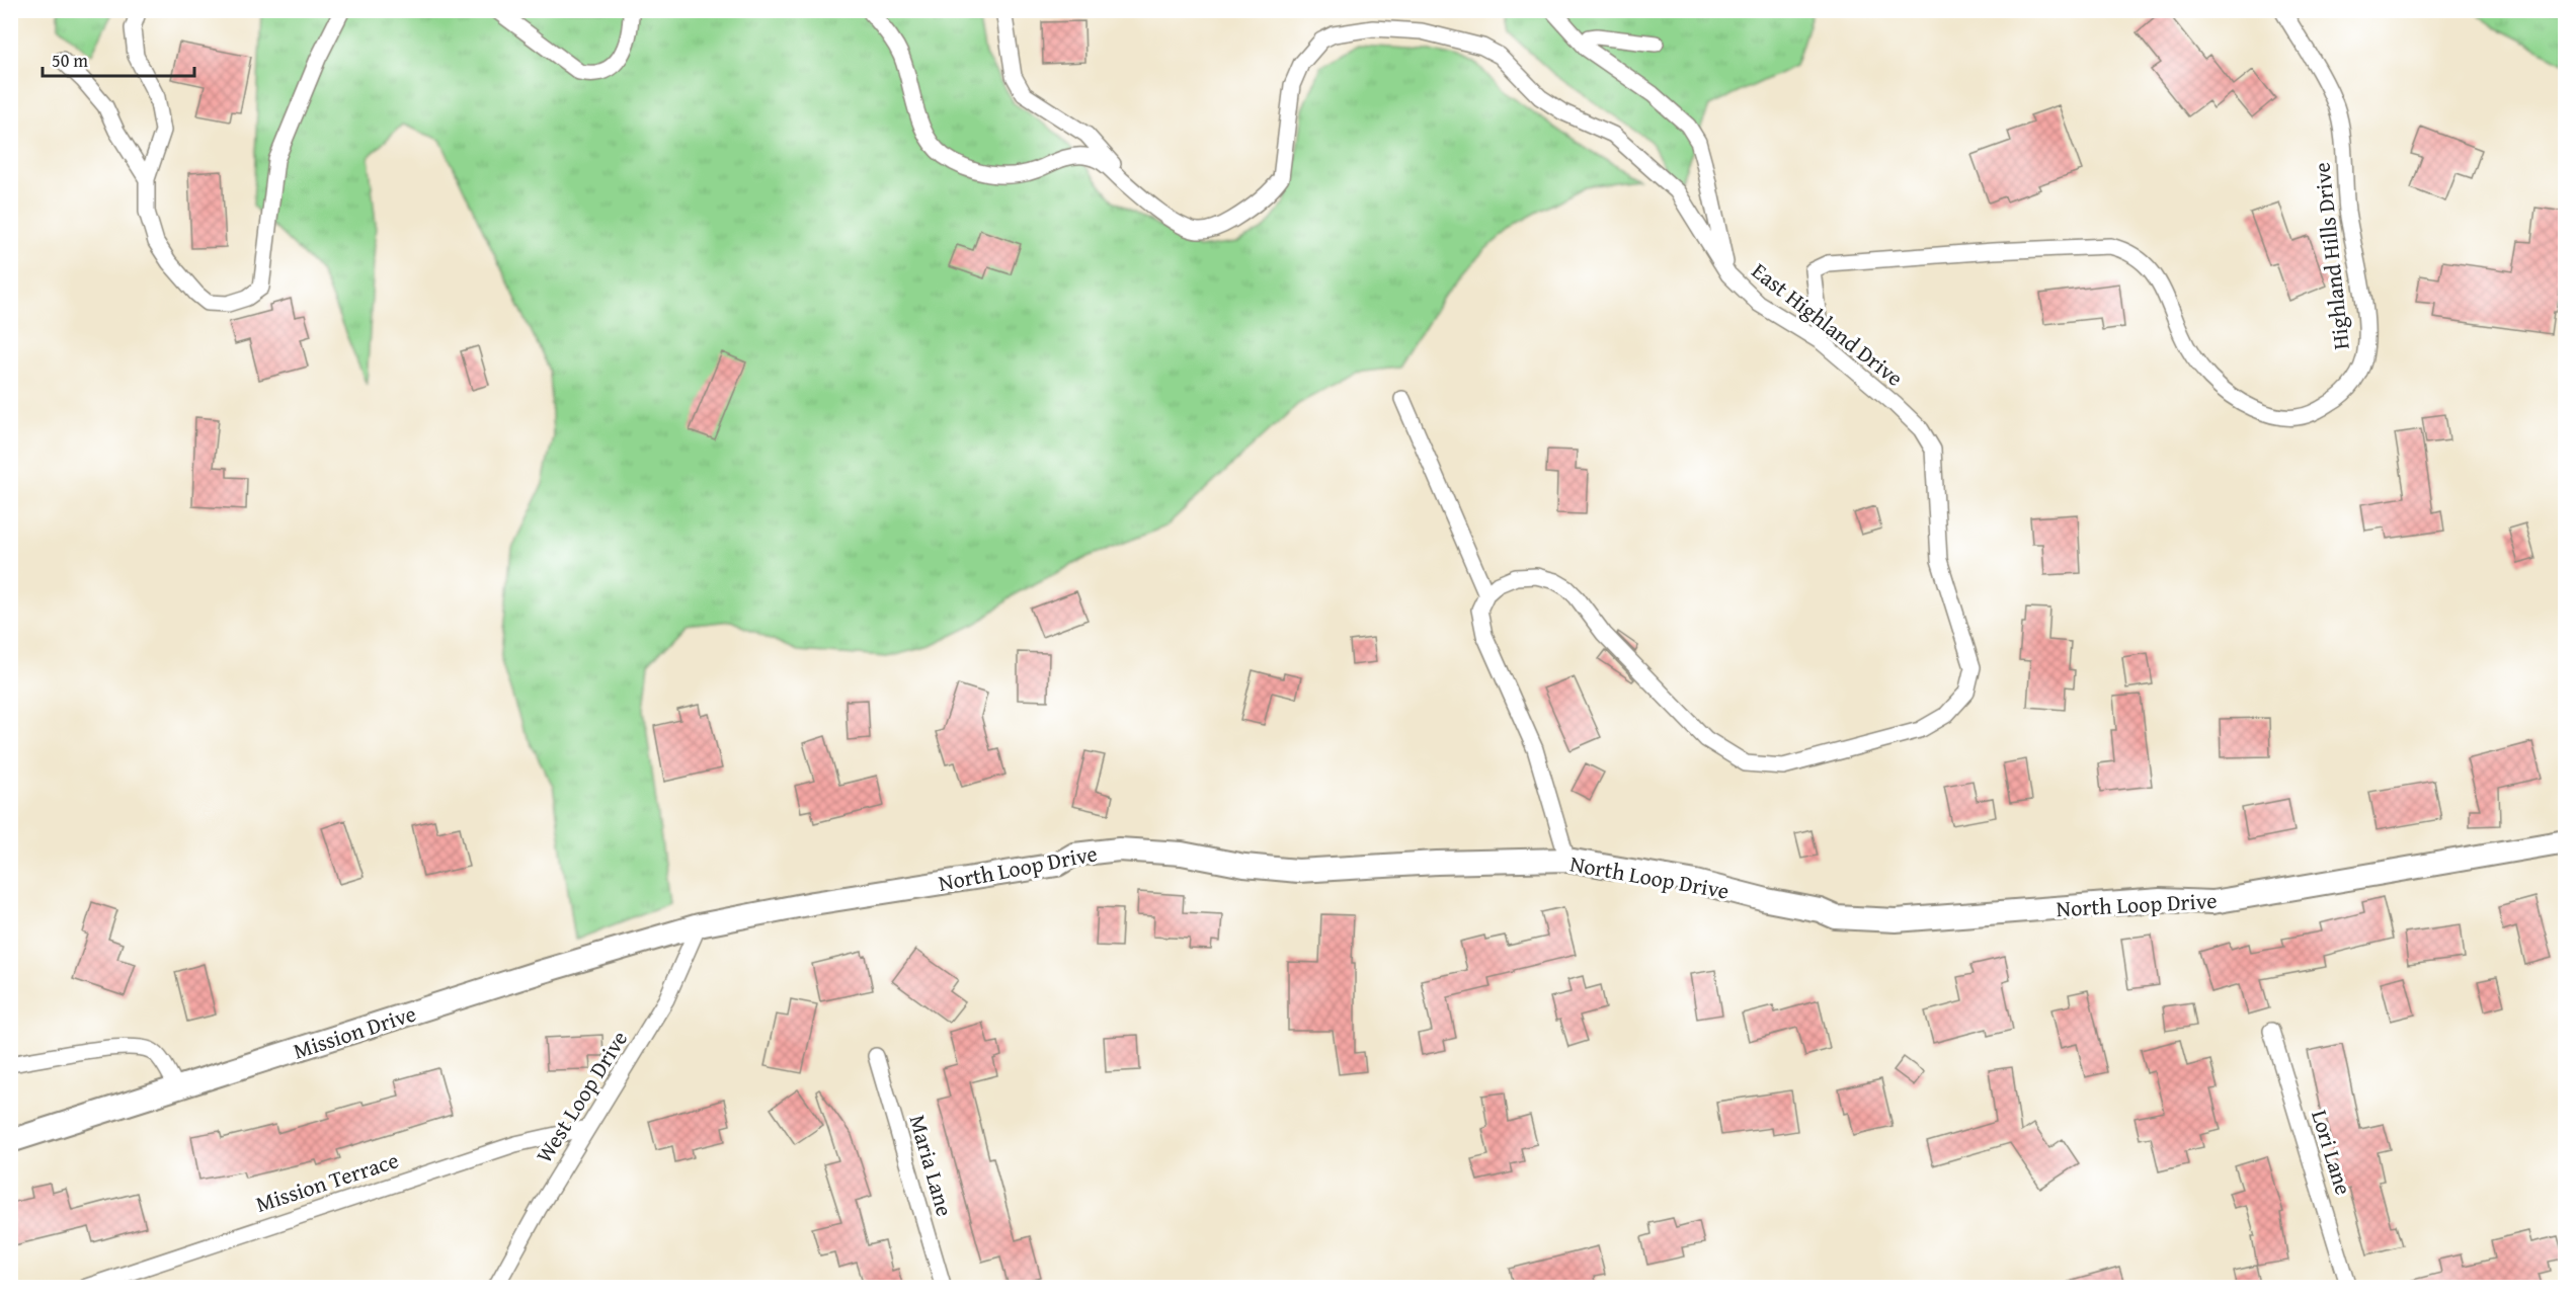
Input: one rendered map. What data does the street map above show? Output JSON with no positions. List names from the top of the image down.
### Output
{
  "streets": {
    "street": [
      "Highland Hills Drive",
      "East Highland Drive",
      "North Loop Drive",
      "Mission Drive",
      "West Loop Drive",
      "Lori Lane",
      "Maria Lane",
      "Mission Terrace"
    ]
  },
  "crossings": [
    ["Highland Hills Drive", "East Highland Drive"],
    ["North Loop Drive", "Mission Drive"],
    ["North Loop Drive", "West Loop Drive"],
    ["Mission Drive", "West Loop Drive"],
    ["West Loop Drive", "Mission Terrace"]
  ],
  "scale_bar": "50 m"
}
